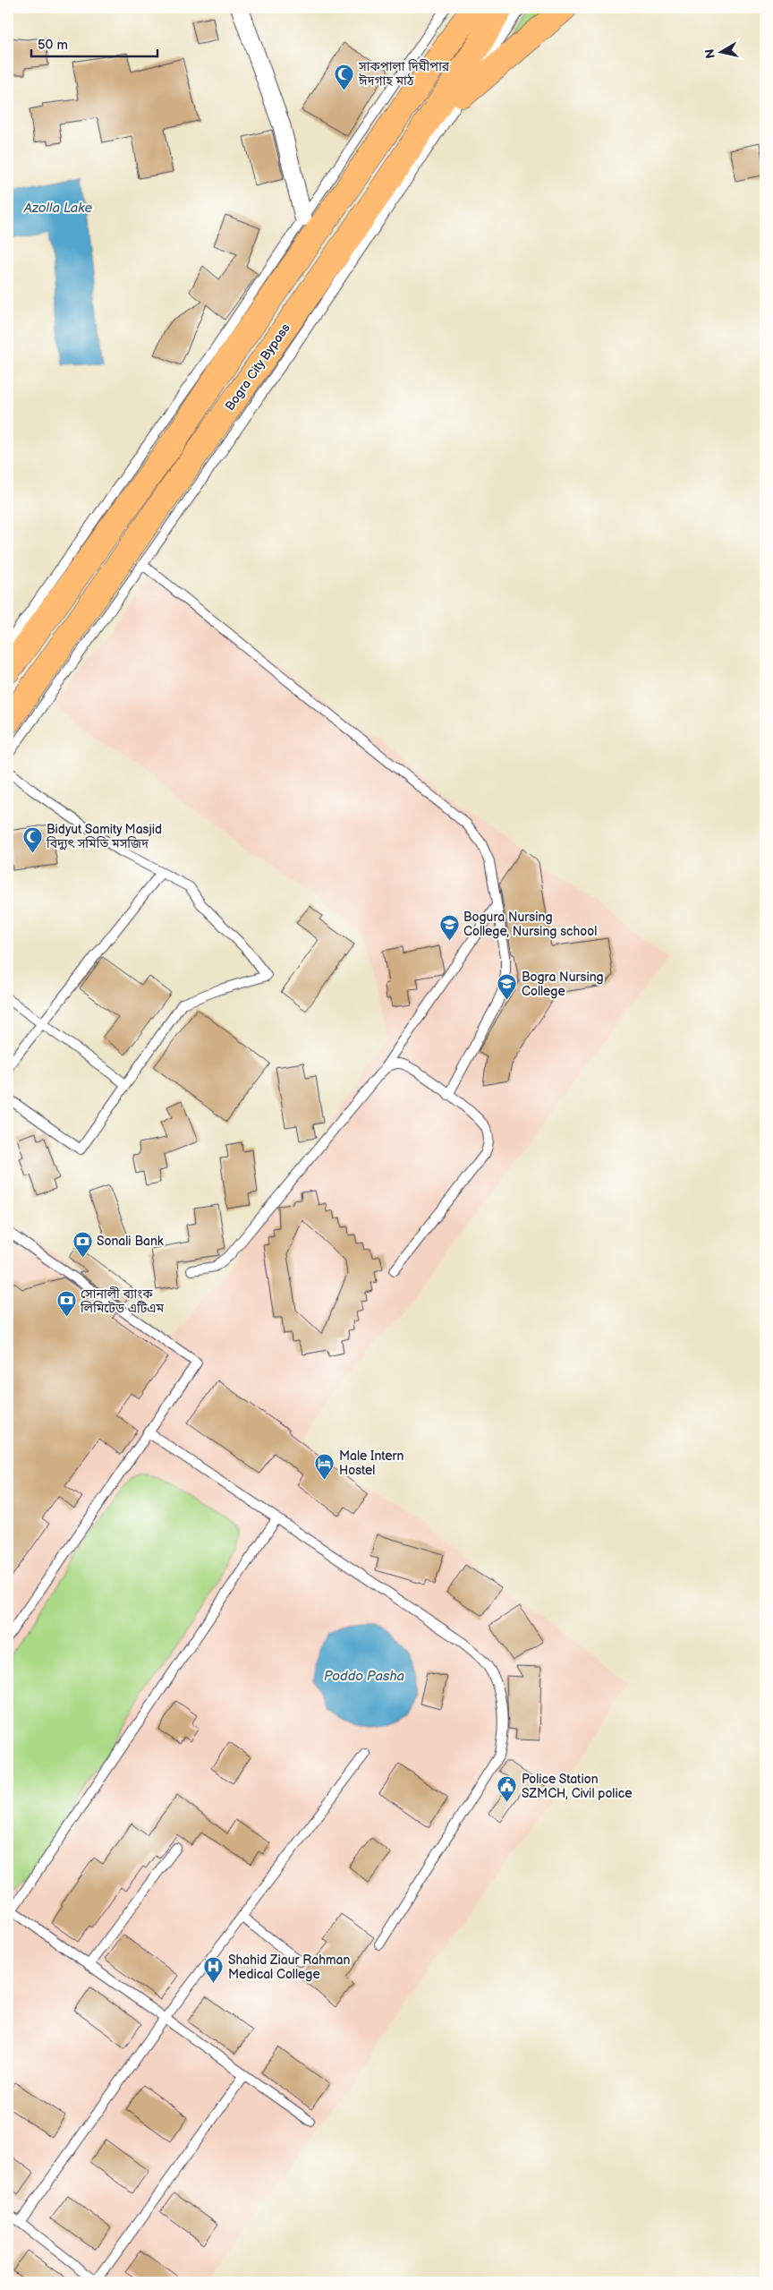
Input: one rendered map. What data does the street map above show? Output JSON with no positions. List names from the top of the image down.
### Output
{
  "streets": {
    "highway": ["Bogra City Bypass"]
  },
  "water": ["Azolla Lake", "Poddo Pasha"],
  "places": {
    "mosque": ["সাকপালা দিঘীপার ঈদগাহ মাঠ", "Bidyut Samity Masjid বিদ্যুৎ সমিতি মসজিদ"],
    "school or university": ["Bogura Nursing College, Nursing school", "Bogra Nursing College"],
    "bank": ["Sonali Bank", "সোনালী ব্যাংক লিমিটেড এটিএম"],
    "hotel": ["Male Intern Hostel"],
    "public building": ["Police Station SZMCH, Civil police"],
    "hospital": ["Shahid Ziaur Rahman Medical College"]
  },
  "scale_bar": "50 m",
  "north": "left"
}
